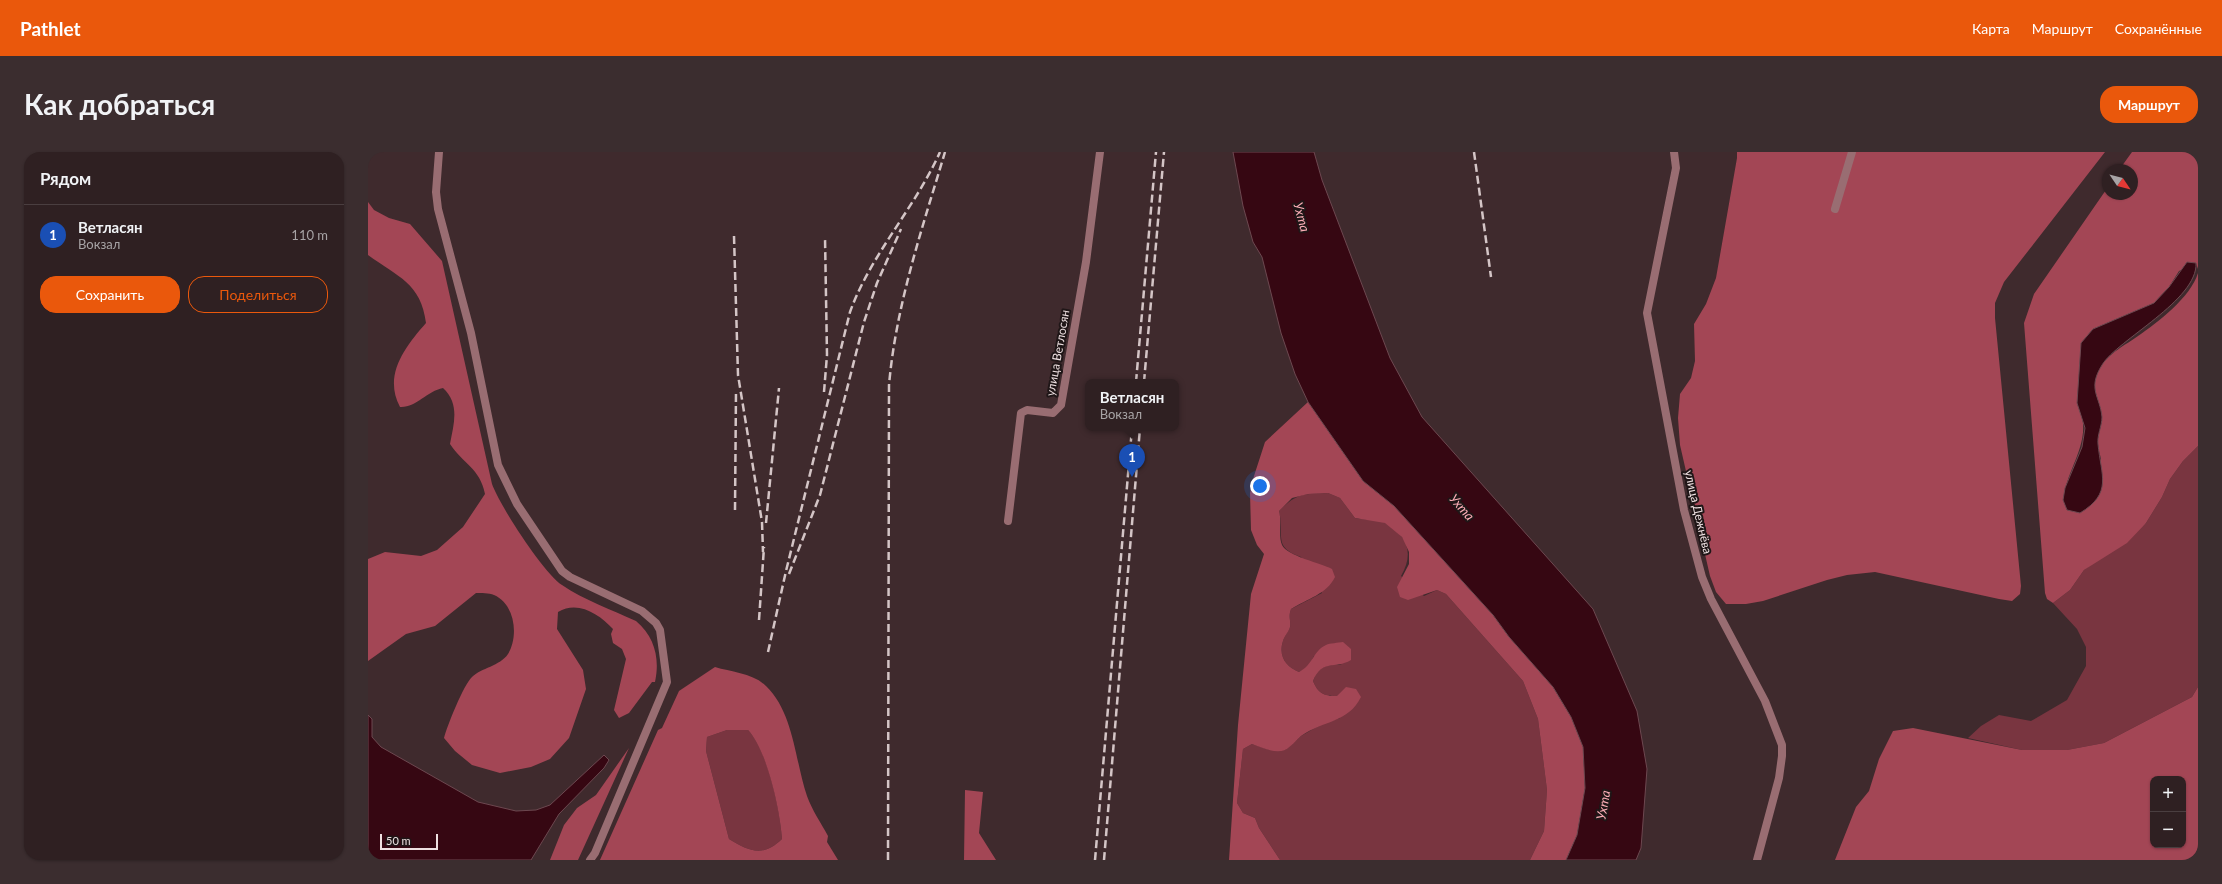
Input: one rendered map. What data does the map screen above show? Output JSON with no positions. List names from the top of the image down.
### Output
{
  "streets": {
    "street": ["улица Ветлосян", "улица Дежнёва"]
  },
  "water": ["Ухта"],
  "scale_bar": "50 m",
  "north": "bottom right",
  "page": {
    "header": "Pathlet",
    "nav": ["Карта", "Маршрут", "Сохранённые"],
    "buttons": [
      "Маршрут",
      ["Сохранить", "Поделиться"]
    ],
    "title": "Как добраться",
    "heading": "Рядом",
    "list": [
      {
        "mark": "1",
        "name": "Ветласян",
        "note": "Вокзал",
        "value": "110 m"
      }
    ],
    "popup": ["Ветласян", "Вокзал"],
    "pins": "1",
    "map_buttons": ["+", "−"],
    "scale": "50 m"
  }
}
